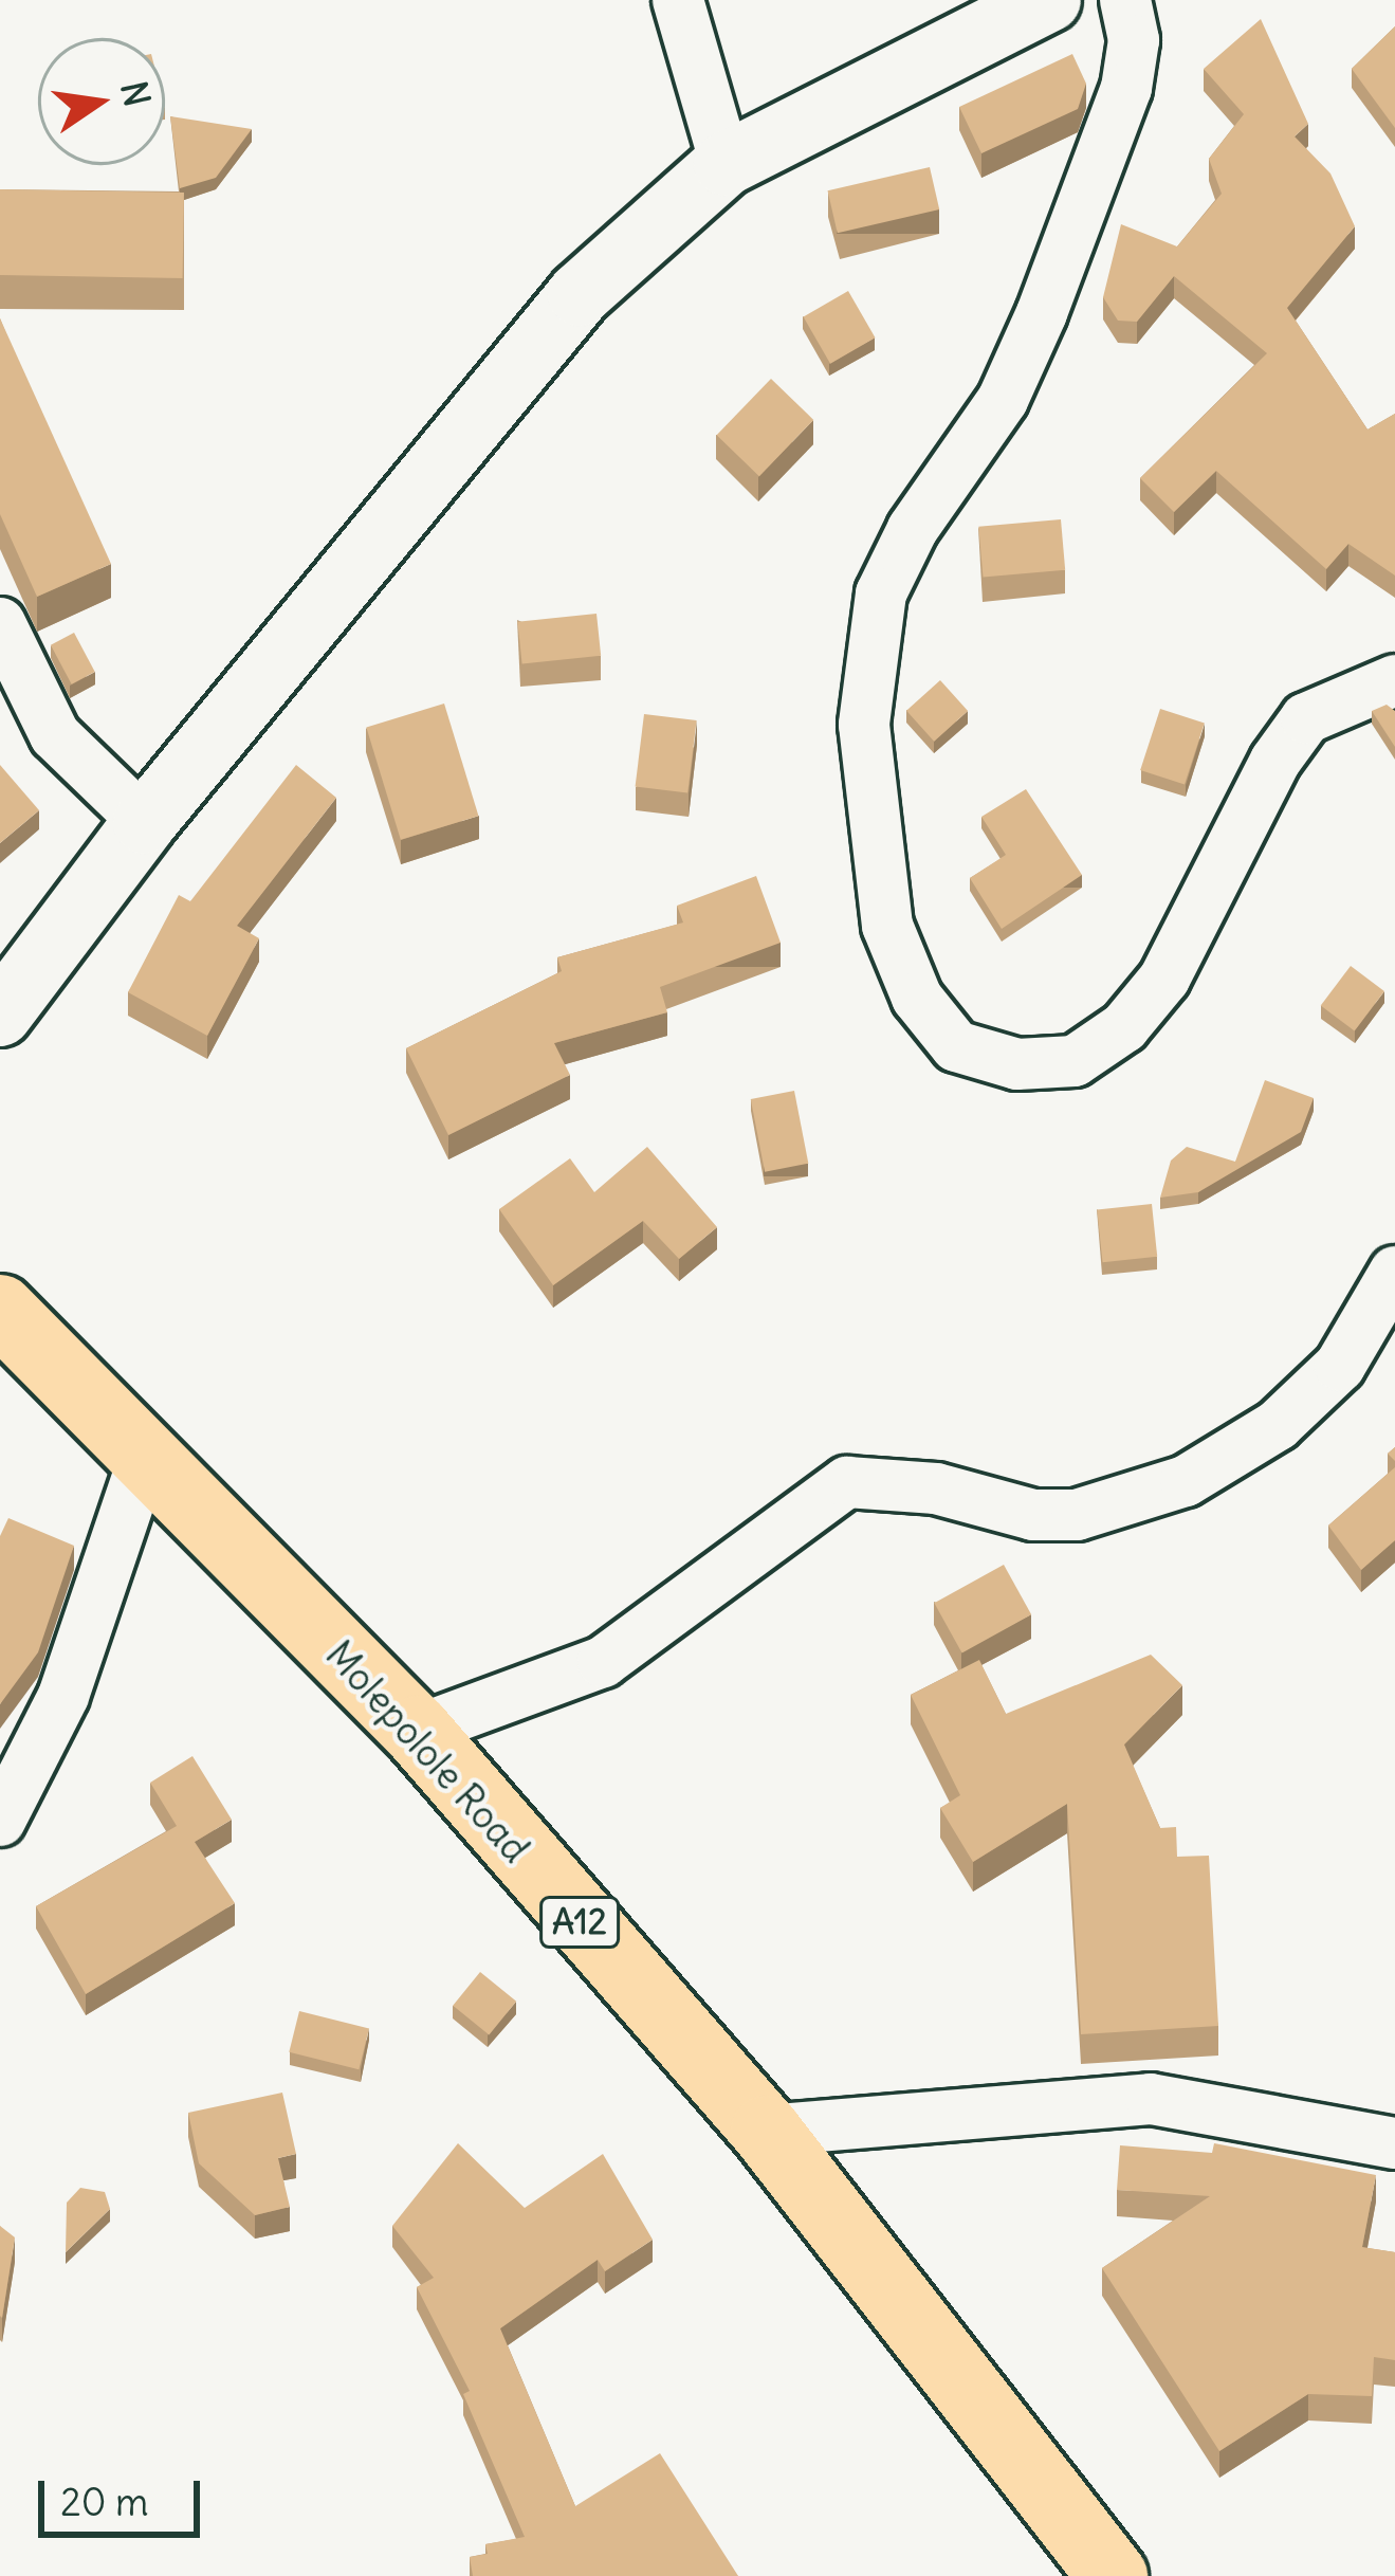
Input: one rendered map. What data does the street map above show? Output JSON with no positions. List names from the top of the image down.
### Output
{
  "streets": {
    "main road": ["Molepolole Road", "A12"]
  },
  "scale_bar": "20 m",
  "north": "right"
}
